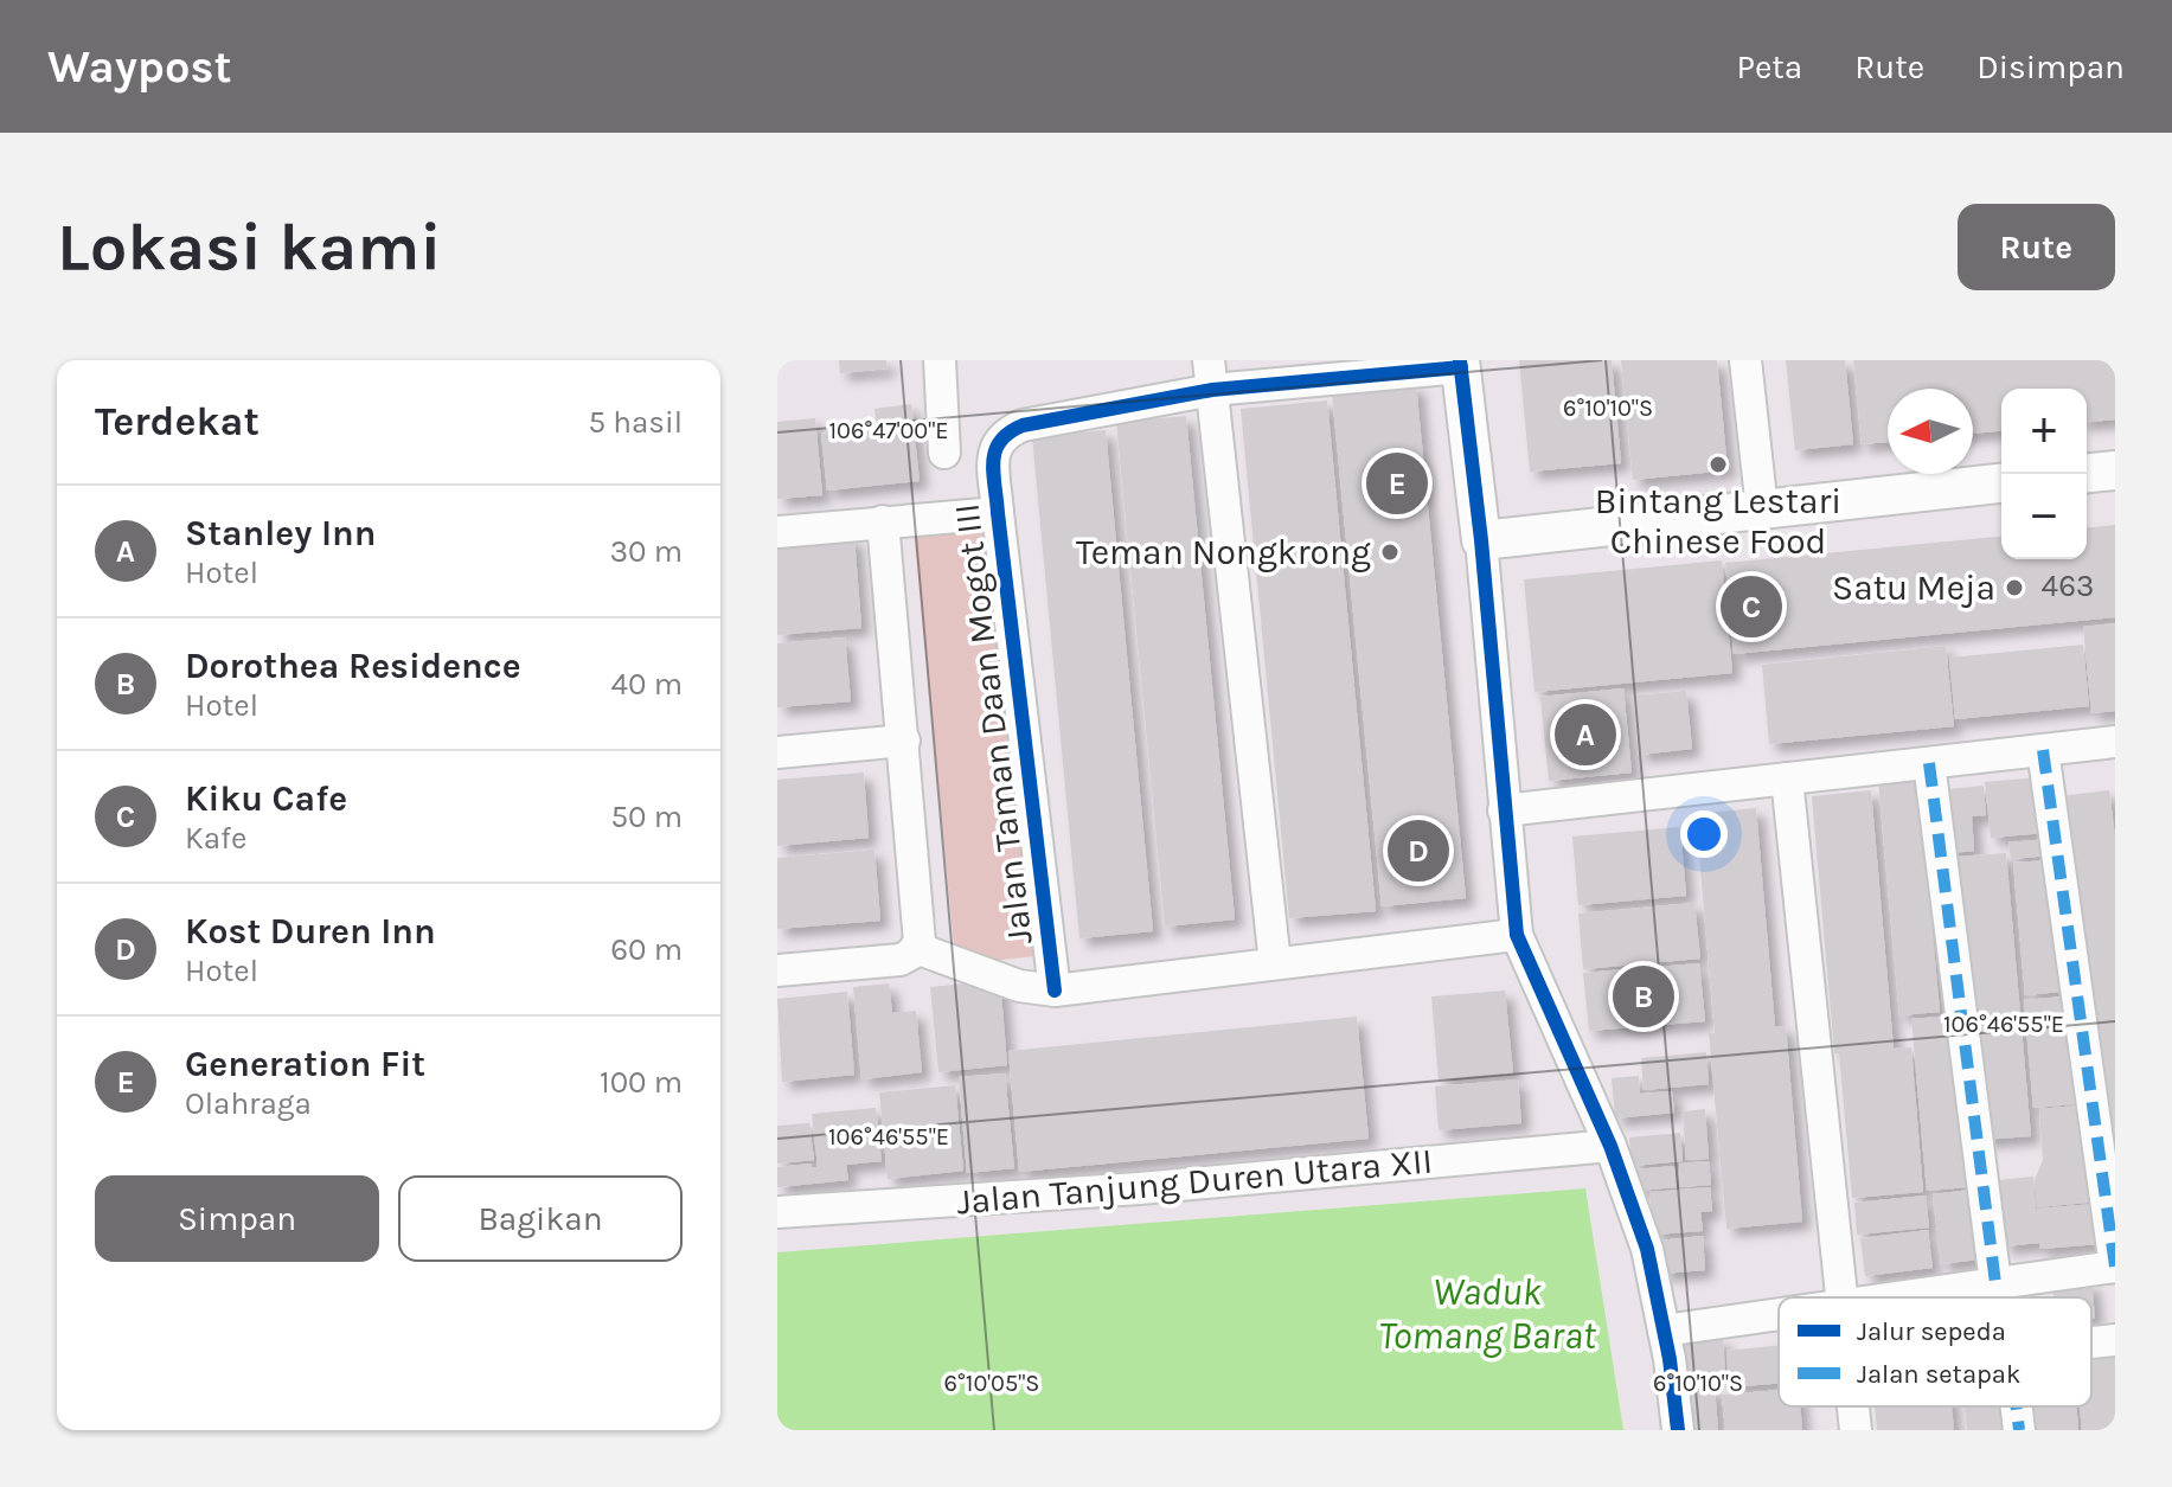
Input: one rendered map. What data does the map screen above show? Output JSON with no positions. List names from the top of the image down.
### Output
{
  "streets": {
    "street": ["Jalan Taman Daan Mogot III", "Jalan Tanjung Duren Utara XII"]
  },
  "water": ["Waduk Tomang Barat"],
  "places": ["Bintang Lestari Chinese Food", "Teman Nongkrong", "Satu Meja"],
  "house_numbers": ["463"],
  "legend": ["Jalur sepeda", "Jalan setapak"],
  "north": "left",
  "page": {
    "header": "Waypost",
    "nav": ["Peta", "Rute", "Disimpan"],
    "buttons": [
      "Rute",
      ["Simpan", "Bagikan"]
    ],
    "title": "Lokasi kami",
    "heading": ["Terdekat", "5 hasil"],
    "map_buttons": ["+", "−"],
    "pins": [
      "E",
      "C",
      "A",
      "D",
      "B"
    ],
    "list": [
      {
        "mark": "A",
        "name": "Stanley Inn",
        "note": "Hotel",
        "value": "30 m"
      },
      {
        "mark": "B",
        "name": "Dorothea Residence",
        "note": "Hotel",
        "value": "40 m"
      },
      {
        "mark": "C",
        "name": "Kiku Cafe",
        "note": "Kafe",
        "value": "50 m"
      },
      {
        "mark": "D",
        "name": "Kost Duren Inn",
        "note": "Hotel",
        "value": "60 m"
      },
      {
        "mark": "E",
        "name": "Generation Fit",
        "note": "Olahraga",
        "value": "100 m"
      }
    ]
  },
  "coordinates": [
    "6°10'10\"S",
    "106°47'00\"E",
    "106°46'55\"E",
    "6°10'05\"S"
  ]
}
